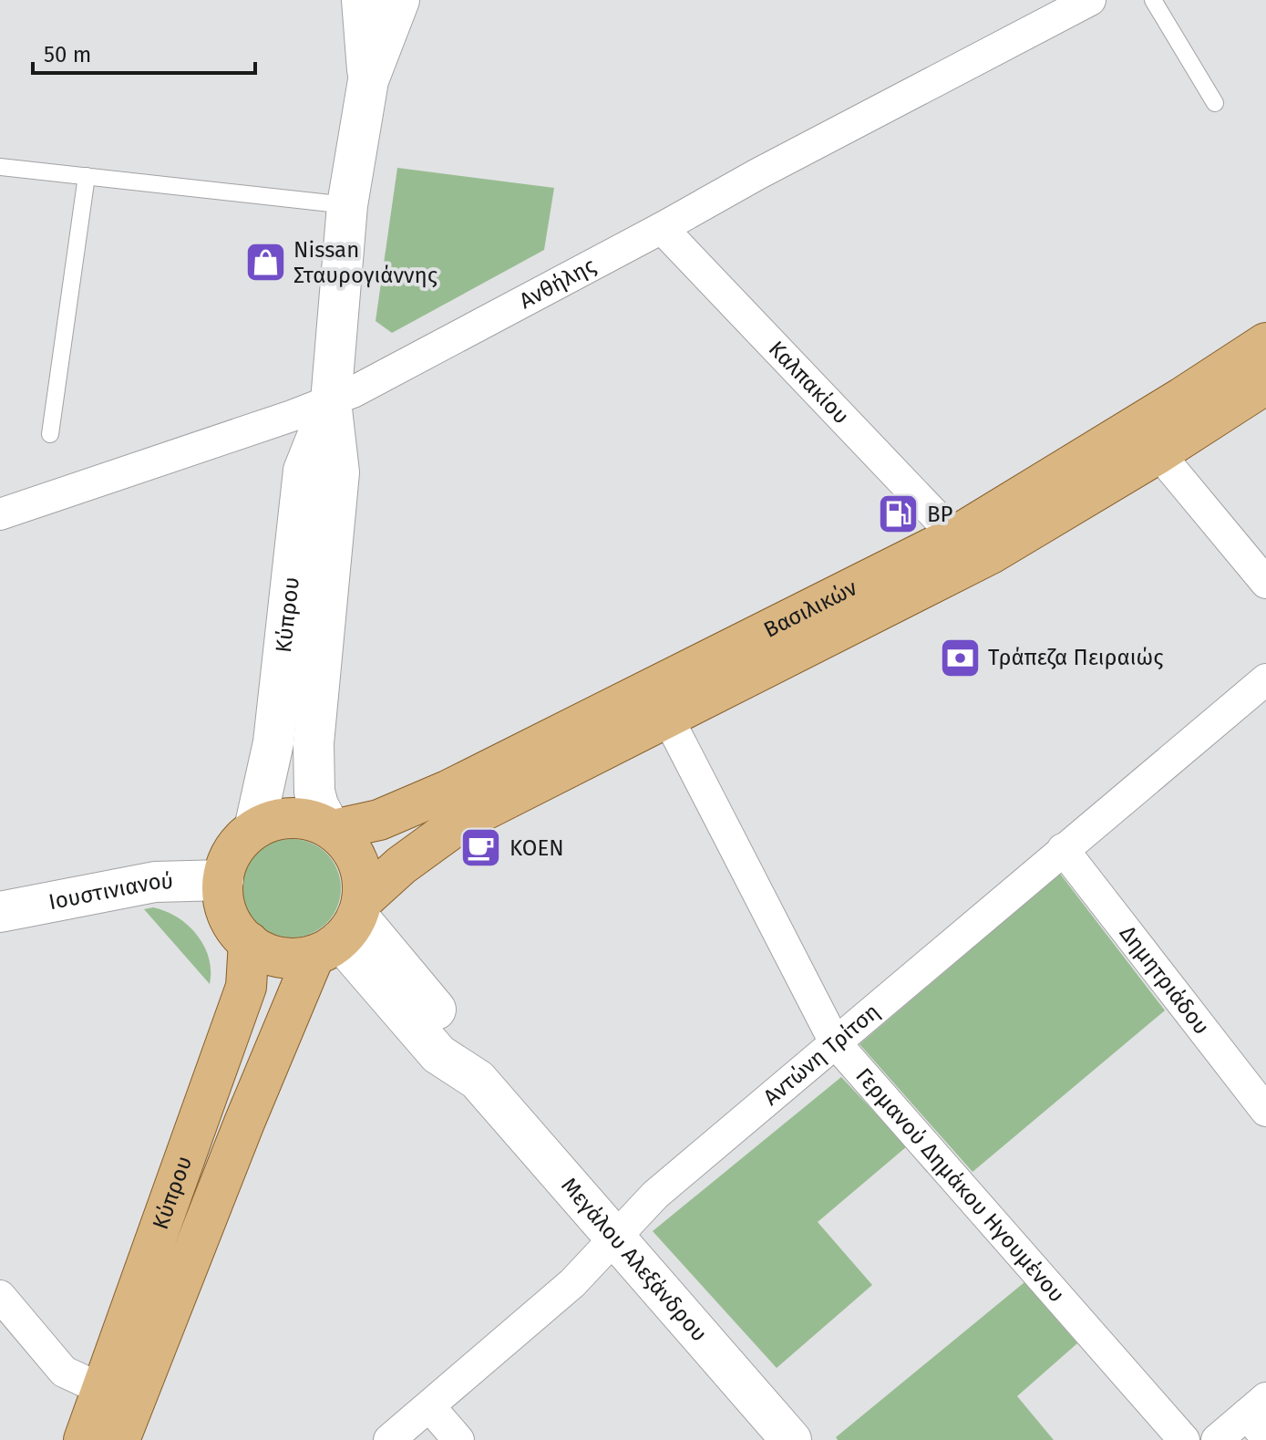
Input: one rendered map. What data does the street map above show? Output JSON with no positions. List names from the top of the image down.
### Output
{
  "streets": {
    "main road": [
      "Βασιλικών",
      "Κύπρου",
      "Ιουστινιανού",
      "Μεγάλου Αλεξάνδρου"
    ],
    "street": [
      "Ανθήλης",
      "Καλπακίου",
      "Δημητριάδου",
      "Αντώνη Τρίτση",
      "Γερμανού Δημάκου Ηγουμένου"
    ]
  },
  "crossings": [
    ["Ανθήλης", "Καλπακίου"],
    ["Ανθήλης", "Κύπρου"],
    ["Καλπακίου", "Βασιλικών"],
    ["Βασιλικών", "Κύπρου"],
    ["Βασιλικών", "Ιουστινιανού"],
    ["Βασιλικών", "Γερμανού Δημάκου Ηγουμένου"],
    ["Βασιλικών", "Μεγάλου Αλεξάνδρου"],
    ["Κύπρου", "Ιουστινιανού"],
    ["Κύπρου", "Μεγάλου Αλεξάνδρου"],
    ["Ιουστινιανού", "Μεγάλου Αλεξάνδρου"],
    ["Δημητριάδου", "Αντώνη Τρίτση"],
    ["Αντώνη Τρίτση", "Γερμανού Δημάκου Ηγουμένου"],
    ["Αντώνη Τρίτση", "Μεγάλου Αλεξάνδρου"]
  ],
  "places": {
    "shop": ["Nissan Σταυρογιάννης"],
    "fuel station": ["BP"],
    "bank": ["Τράπεζα Πειραιώς"],
    "cafe": ["KOEN"]
  },
  "scale_bar": "50 m"
}
